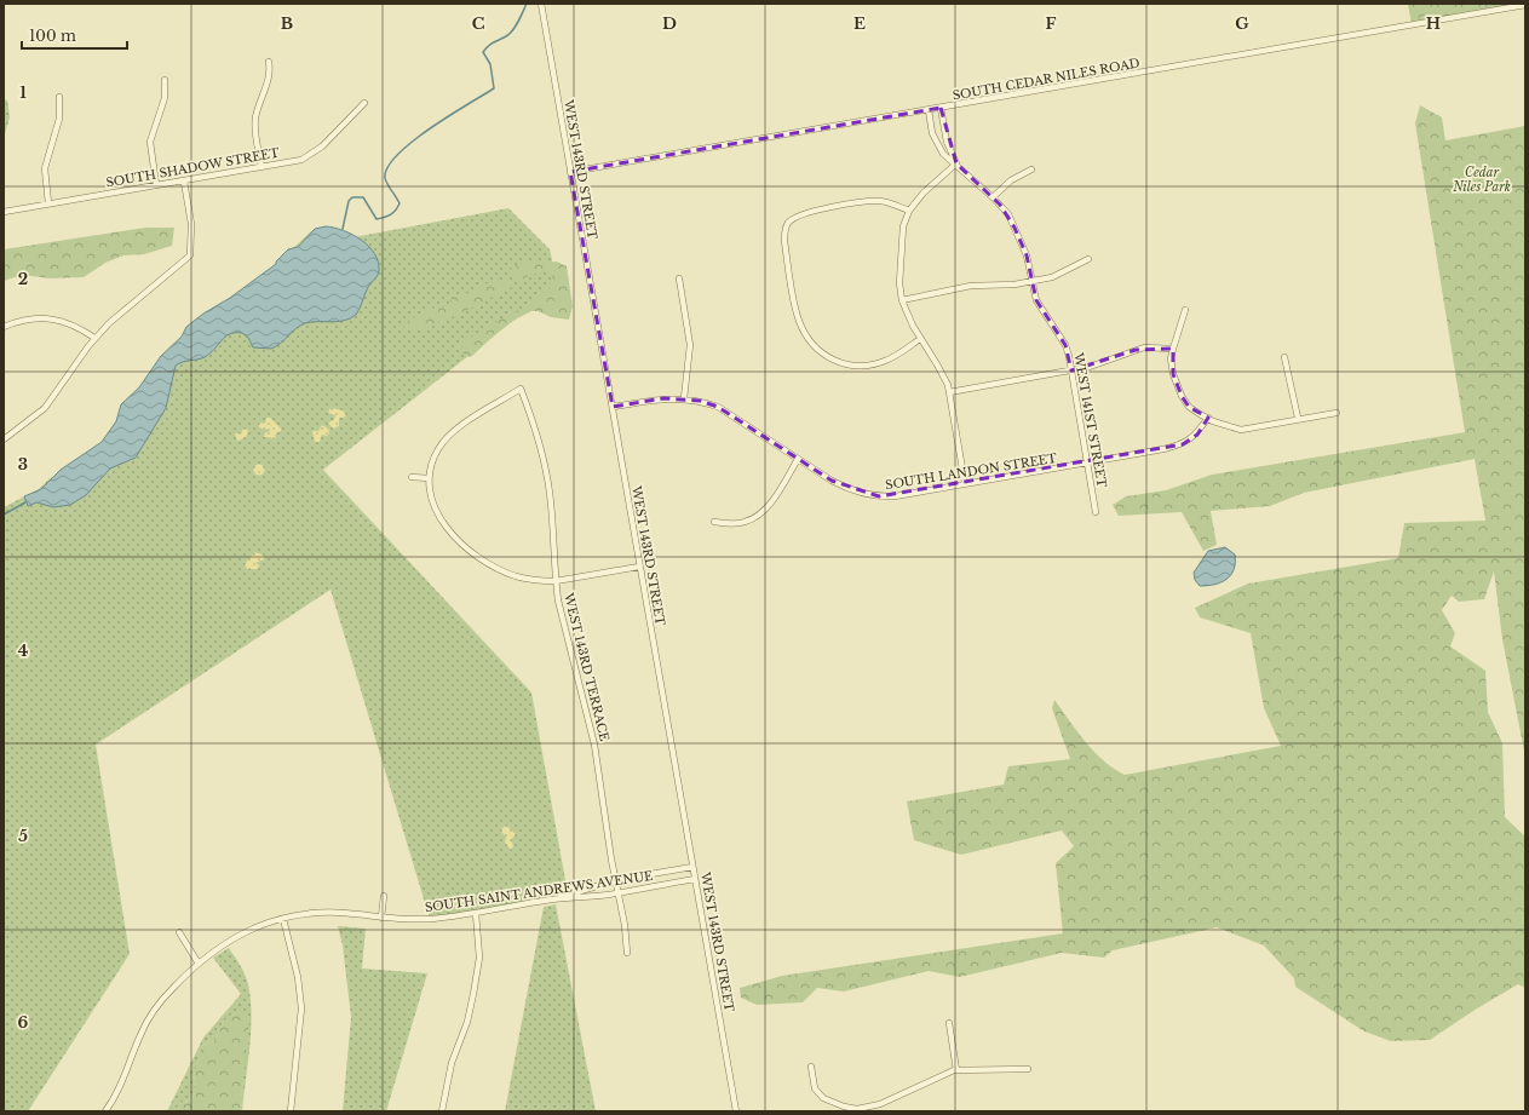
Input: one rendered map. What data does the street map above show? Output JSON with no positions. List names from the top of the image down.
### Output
{
  "streets": {
    "street": [
      "SOUTH CEDAR NILES ROAD",
      "SOUTH SHADOW STREET",
      "WEST 143RD STREET",
      "WEST 141ST STREET",
      "SOUTH LANDON STREET",
      "WEST 143RD TERRACE",
      "SOUTH SAINT ANDREWS AVENUE"
    ]
  },
  "crossings": [
    ["SOUTH CEDAR NILES ROAD", "WEST 143RD STREET"],
    ["SOUTH CEDAR NILES ROAD", "WEST 141ST STREET"],
    ["WEST 143RD STREET", "SOUTH LANDON STREET"],
    ["WEST 143RD STREET", "SOUTH SAINT ANDREWS AVENUE"],
    ["WEST 141ST STREET", "SOUTH LANDON STREET"],
    ["WEST 143RD TERRACE", "SOUTH SAINT ANDREWS AVENUE"]
  ],
  "parks": ["Cedar Niles Park"],
  "scale_bar": "100 m",
  "grid": {
    "columns": [
      "B",
      "C",
      "D",
      "E",
      "F",
      "G",
      "H"
    ],
    "rows": [
      "1",
      "2",
      "3",
      "4",
      "5",
      "6"
    ]
  }
}
